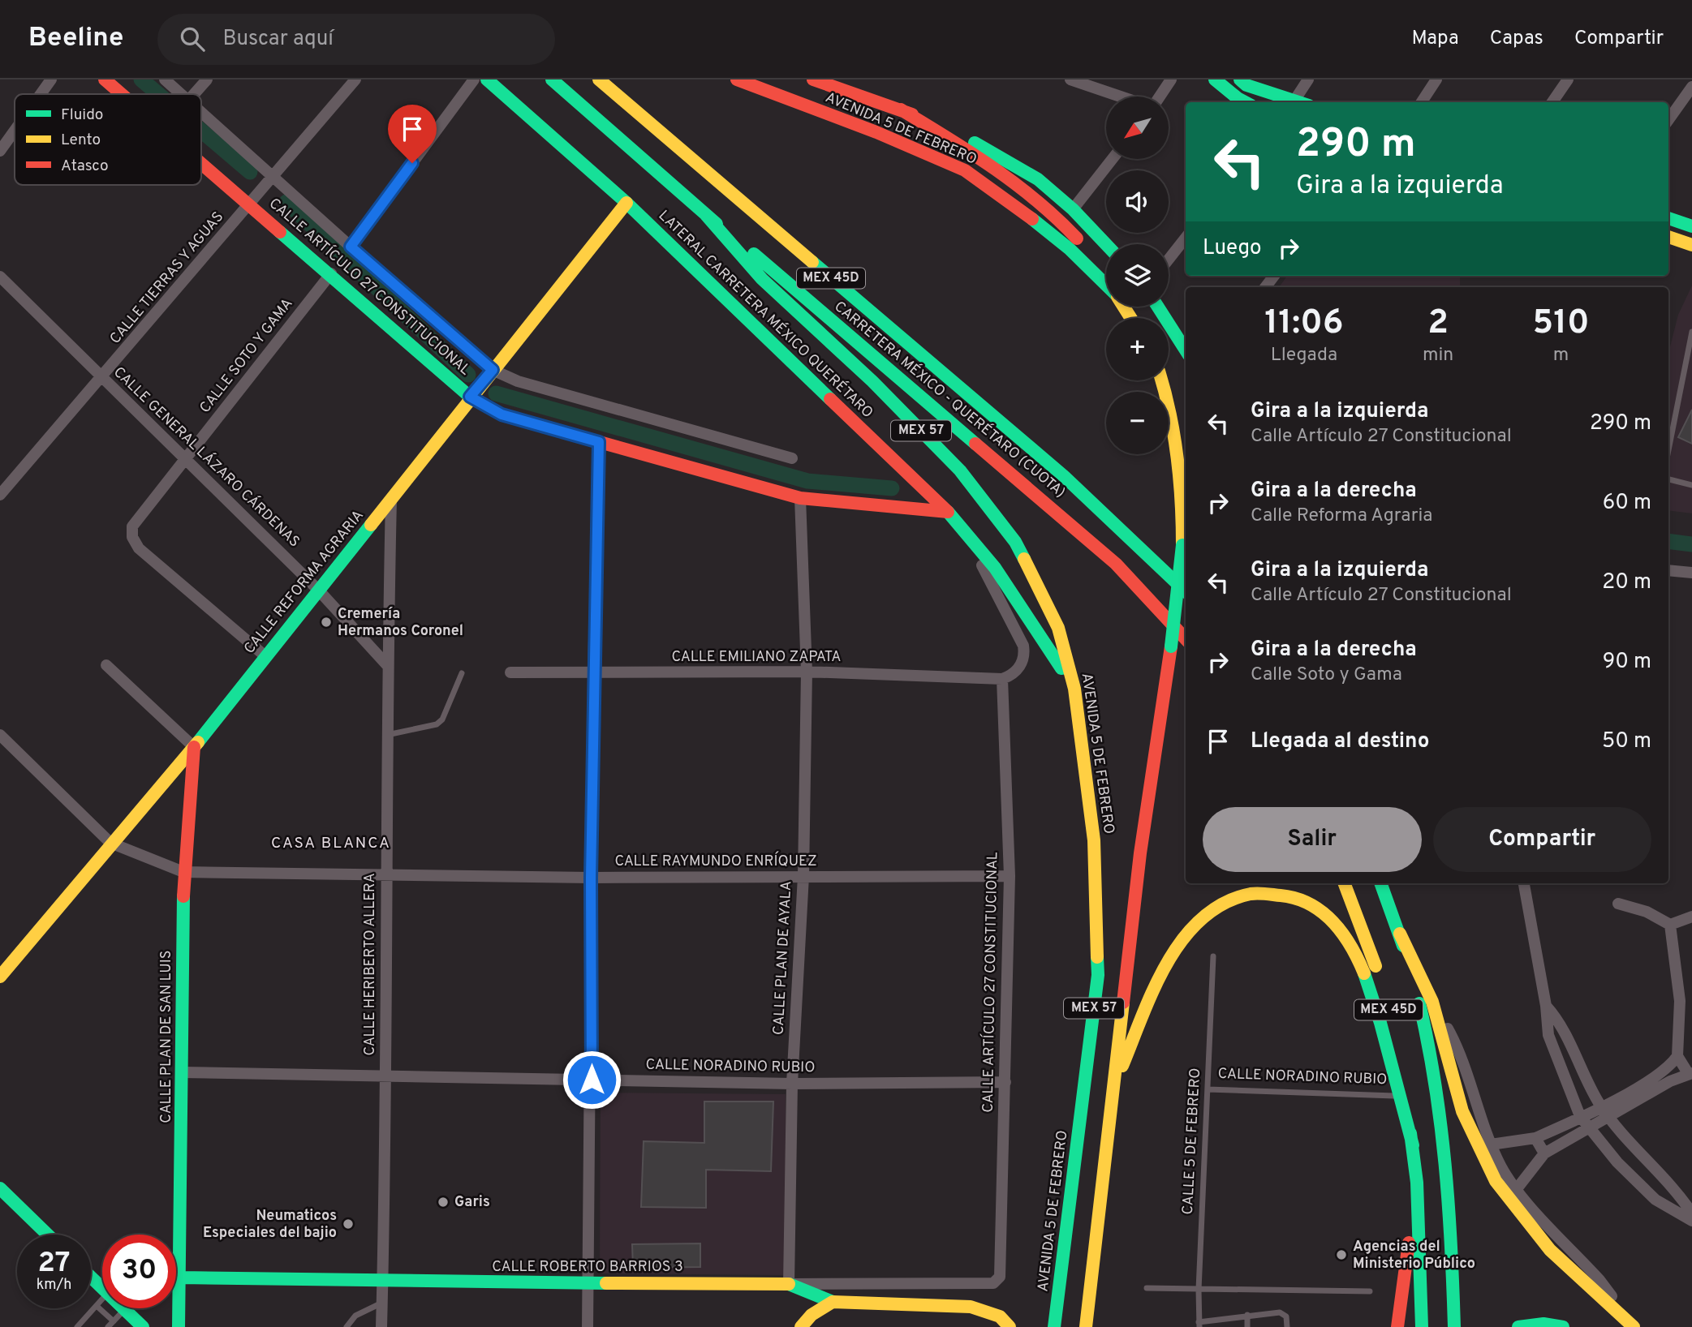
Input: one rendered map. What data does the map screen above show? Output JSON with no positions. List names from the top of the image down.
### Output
{
  "streets": {
    "main road": [
      "AVENIDA 5 DE FEBRERO",
      "MEX 45D",
      "CALLE ARTÍCULO 27 CONSTITUCIONAL",
      "LATERAL CARRETERA MÉXICO QUERÉTARO",
      "CARRETERA MÉXICO - QUERÉTARO (CUOTA)",
      "MEX 57",
      "CALLE REFORMA AGRARIA",
      "CALLE PLAN DE SAN LUIS",
      "CALLE ROBERTO BARRIOS 3"
    ],
    "street": [
      "CALLE TIERRAS Y AGUAS",
      "CALLE SOTO Y GAMA",
      "CALLE GENERAL LÁZARO CÁRDENAS",
      "CALLE EMILIANO ZAPATA",
      "CALLE RAYMUNDO ENRÍQUEZ",
      "CALLE PLAN DE AYALA",
      "CALLE HERIBERTO ALLERA",
      "CALLE NORADINO RUBIO"
    ],
    "lane": ["CALLE 5 DE FEBRERO"]
  },
  "crossings": [
    ["AVENIDA 5 DE FEBRERO", "CARRETERA MÉXICO - QUERÉTARO (CUOTA)"],
    ["CALLE TIERRAS Y AGUAS", "CALLE ARTÍCULO 27 CONSTITUCIONAL"],
    ["CALLE TIERRAS Y AGUAS", "CALLE GENERAL LÁZARO CÁRDENAS"],
    ["CALLE ARTÍCULO 27 CONSTITUCIONAL", "LATERAL CARRETERA MÉXICO QUERÉTARO"],
    ["CALLE ARTÍCULO 27 CONSTITUCIONAL", "CALLE SOTO Y GAMA"],
    ["CALLE ARTÍCULO 27 CONSTITUCIONAL", "CALLE REFORMA AGRARIA"],
    ["CALLE ARTÍCULO 27 CONSTITUCIONAL", "CALLE EMILIANO ZAPATA"],
    ["CALLE ARTÍCULO 27 CONSTITUCIONAL", "CALLE RAYMUNDO ENRÍQUEZ"],
    ["CALLE ARTÍCULO 27 CONSTITUCIONAL", "CALLE PLAN DE AYALA"],
    ["CALLE ARTÍCULO 27 CONSTITUCIONAL", "CALLE NORADINO RUBIO"],
    ["CALLE ARTÍCULO 27 CONSTITUCIONAL", "CALLE ROBERTO BARRIOS 3"],
    ["LATERAL CARRETERA MÉXICO QUERÉTARO", "CALLE REFORMA AGRARIA"],
    ["LATERAL CARRETERA MÉXICO QUERÉTARO", "CALLE EMILIANO ZAPATA"],
    ["CALLE SOTO Y GAMA", "CALLE GENERAL LÁZARO CÁRDENAS"],
    ["CALLE SOTO Y GAMA", "CALLE REFORMA AGRARIA"],
    ["CALLE GENERAL LÁZARO CÁRDENAS", "CALLE REFORMA AGRARIA"],
    ["CALLE GENERAL LÁZARO CÁRDENAS", "CALLE HERIBERTO ALLERA"],
    ["CALLE REFORMA AGRARIA", "CALLE HERIBERTO ALLERA"],
    ["CALLE REFORMA AGRARIA", "CALLE PLAN DE SAN LUIS"],
    ["CALLE EMILIANO ZAPATA", "CALLE PLAN DE AYALA"],
    ["CALLE RAYMUNDO ENRÍQUEZ", "CALLE PLAN DE AYALA"],
    ["CALLE RAYMUNDO ENRÍQUEZ", "CALLE HERIBERTO ALLERA"],
    ["CALLE RAYMUNDO ENRÍQUEZ", "CALLE PLAN DE SAN LUIS"],
    ["CALLE PLAN DE AYALA", "CALLE NORADINO RUBIO"],
    ["CALLE PLAN DE AYALA", "CALLE ROBERTO BARRIOS 3"],
    ["CALLE HERIBERTO ALLERA", "CALLE NORADINO RUBIO"],
    ["CALLE HERIBERTO ALLERA", "CALLE ROBERTO BARRIOS 3"],
    ["CALLE PLAN DE SAN LUIS", "CALLE NORADINO RUBIO"],
    ["CALLE PLAN DE SAN LUIS", "CALLE ROBERTO BARRIOS 3"],
    ["CALLE NORADINO RUBIO", "CALLE 5 DE FEBRERO"]
  ],
  "districts": ["CASA BLANCA"],
  "places": [
    "Cremería Hermanos Coronel",
    "Garis",
    "Neumaticos Especiales del bajio",
    "Agencias del Ministerio Público"
  ],
  "legend": ["Fluido", "Lento", "Atasco"],
  "north": "bottom left",
  "page": {
    "header": "Beeline",
    "search": "Buscar aquí",
    "nav": ["Mapa", "Capas", "Compartir"],
    "map_buttons": ["+", "−"],
    "turn": ["290 m", "Gira a la izquierda"],
    "then": "Luego",
    "eta": [
      "11:06",
      "Llegada",
      "2",
      "min",
      "510",
      "m"
    ],
    "list": [
      {
        "name": "Gira a la izquierda",
        "note": "Calle Artículo 27 Constitucional",
        "value": "290 m"
      },
      {
        "name": "Gira a la derecha",
        "note": "Calle Reforma Agraria",
        "value": "60 m"
      },
      {
        "name": "Gira a la izquierda",
        "note": "Calle Artículo 27 Constitucional",
        "value": "20 m"
      },
      {
        "name": "Gira a la derecha",
        "note": "Calle Soto y Gama",
        "value": "90 m"
      },
      {
        "name": "Llegada al destino",
        "value": "50 m"
      }
    ],
    "buttons": ["Salir", "Compartir"],
    "speed": "27 km/h",
    "limit": "30"
  }
}
